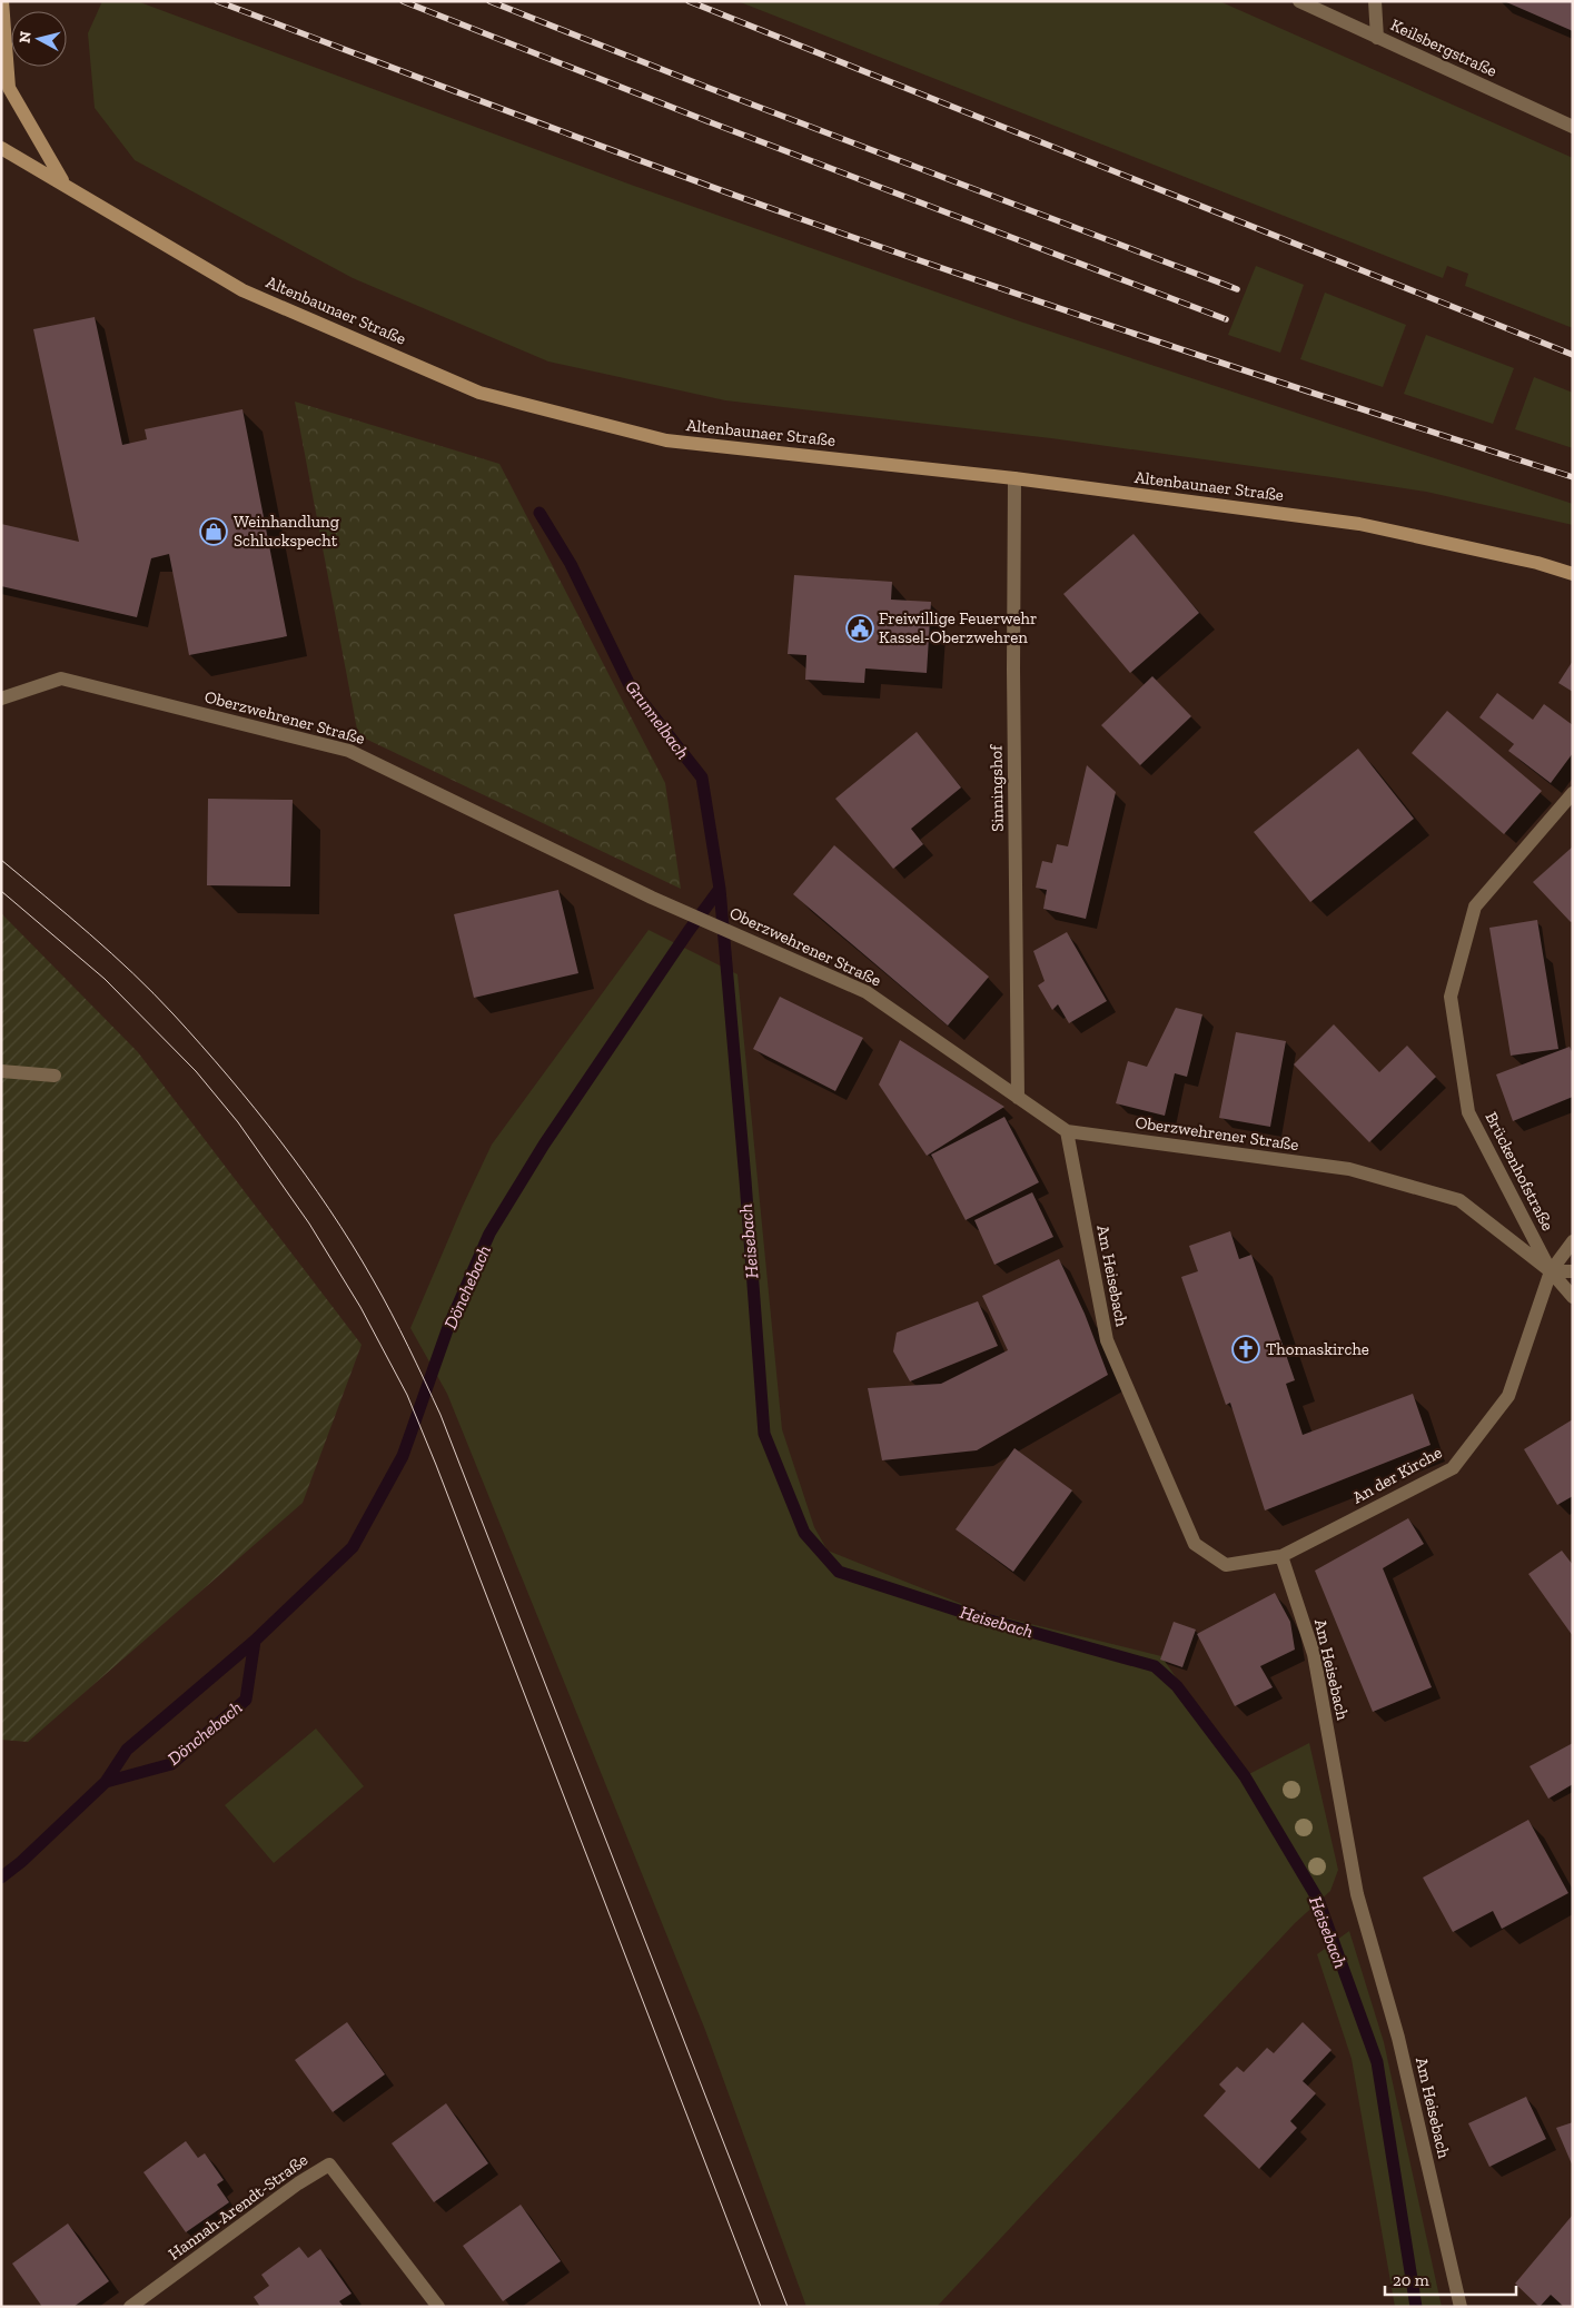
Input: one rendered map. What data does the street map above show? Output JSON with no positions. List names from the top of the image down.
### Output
{
  "streets": {
    "main road": ["Altenbaunaer Straße"],
    "street": [
      "Keilsbergstraße",
      "Oberzwehrener Straße",
      "Sinningshof",
      "Brückenhofstraße",
      "Am Heisebach",
      "An der Kirche",
      "Hannah-Arendt-Straße"
    ]
  },
  "crossings": [
    ["Altenbaunaer Straße", "Sinningshof"],
    ["Oberzwehrener Straße", "Sinningshof"],
    ["Oberzwehrener Straße", "Brückenhofstraße"],
    ["Oberzwehrener Straße", "Am Heisebach"],
    ["Oberzwehrener Straße", "An der Kirche"],
    ["Brückenhofstraße", "An der Kirche"],
    ["Am Heisebach", "An der Kirche"]
  ],
  "water": ["Grunnelbach", "Heisebach", "Dönchebach"],
  "places": {
    "shop": ["Weinhandlung Schluckspecht"],
    "public building": ["Freiwillige Feuerwehr Kassel-Oberzwehren"],
    "church": ["Thomaskirche"]
  },
  "scale_bar": "20 m",
  "north": "left"
}
